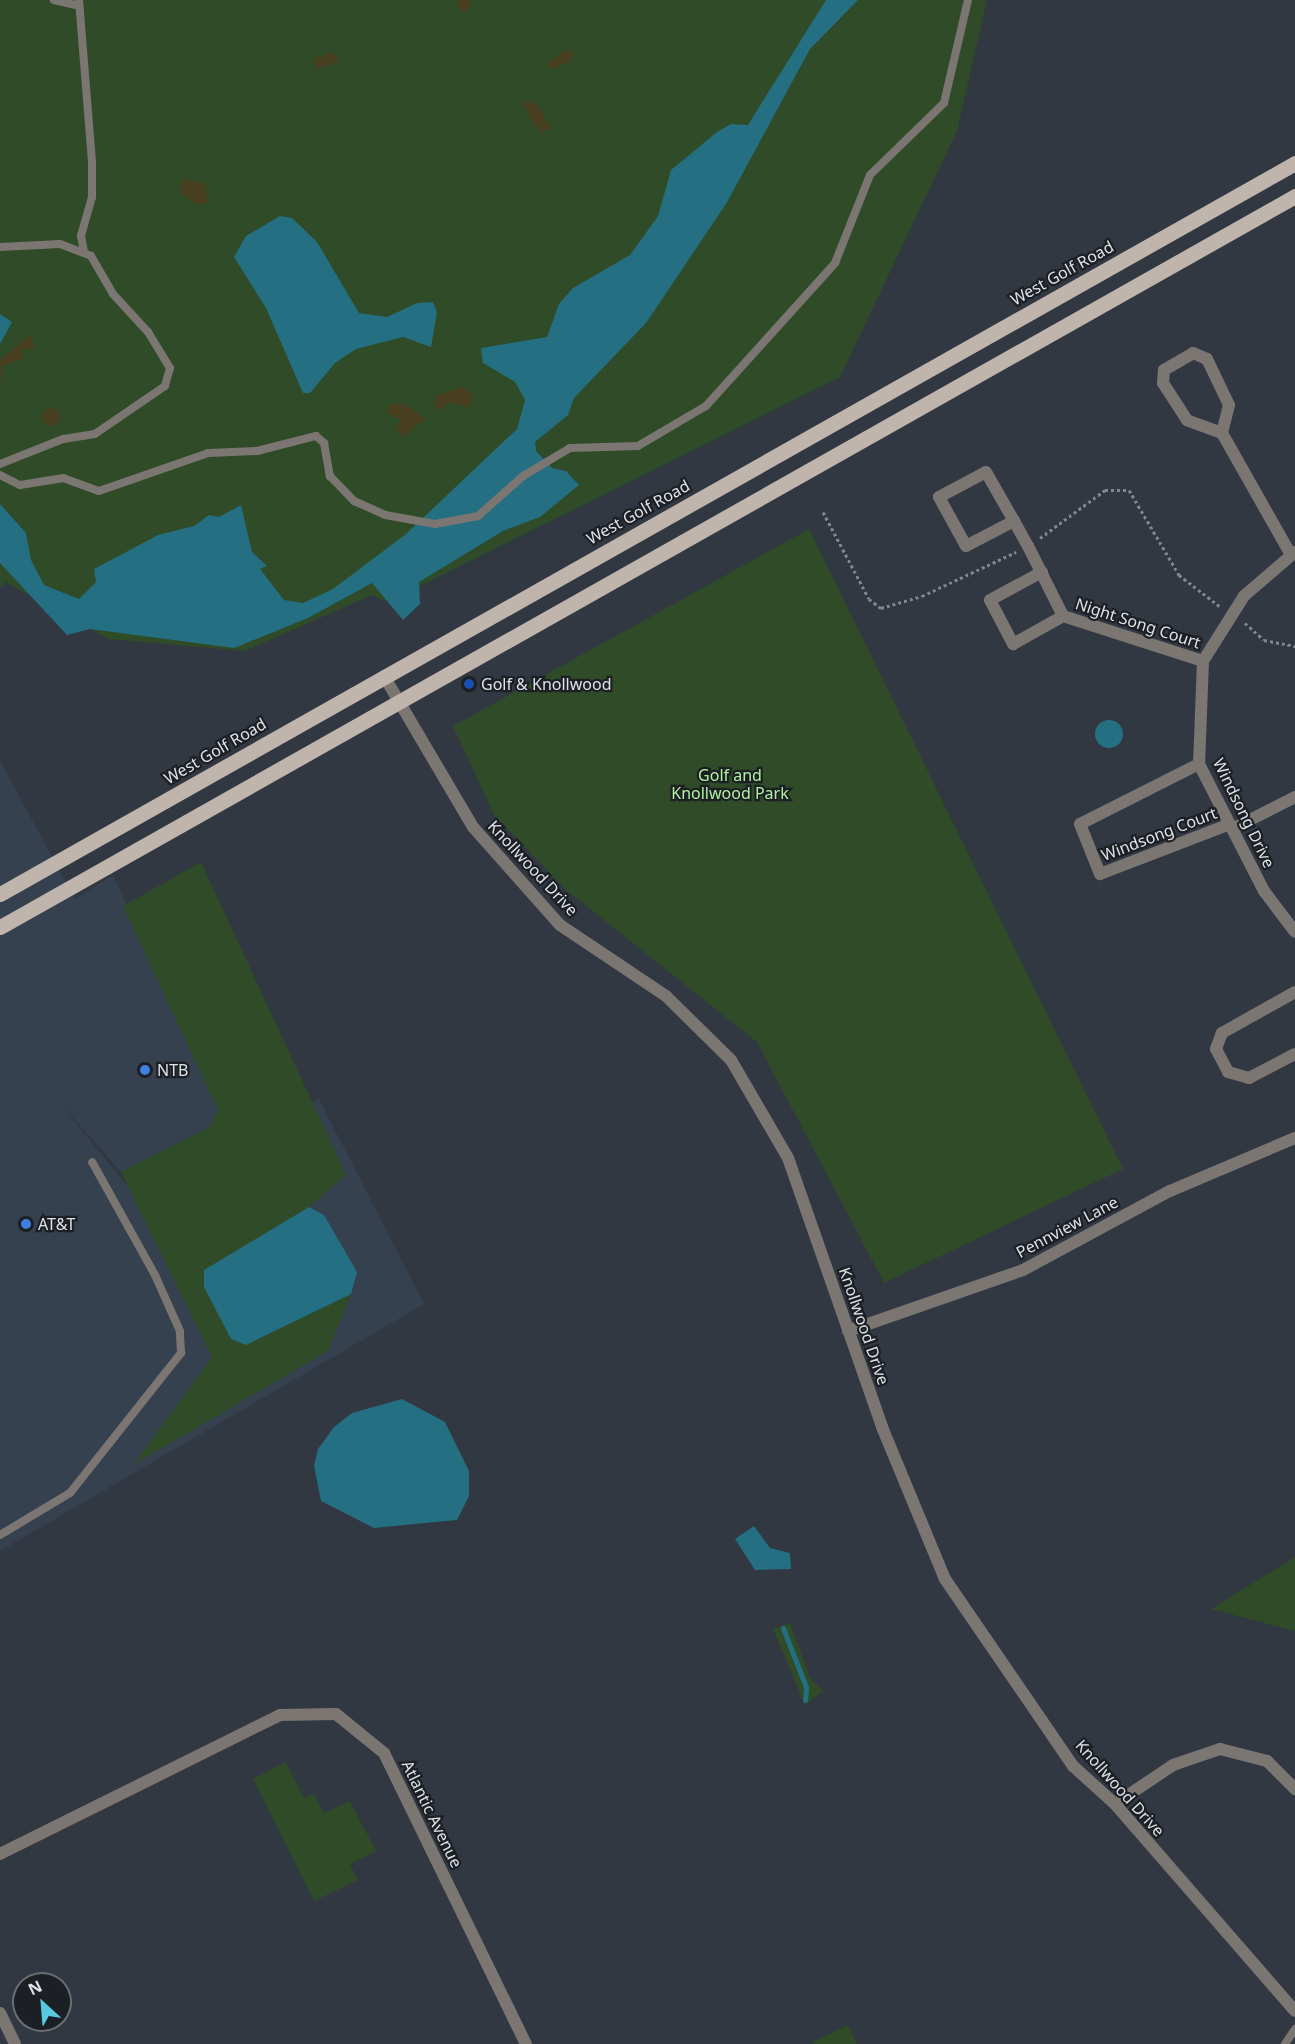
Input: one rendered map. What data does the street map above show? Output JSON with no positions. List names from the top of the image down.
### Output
{
  "streets": {
    "main road": ["West Golf Road"],
    "street": [
      "Night Song Court",
      "Windsong Drive",
      "Windsong Court",
      "Knollwood Drive",
      "Pennview Lane",
      "Atlantic Avenue"
    ]
  },
  "crossings": [
    ["West Golf Road", "Knollwood Drive"],
    ["Night Song Court", "Windsong Drive"],
    ["Windsong Drive", "Windsong Court"],
    ["Knollwood Drive", "Pennview Lane"]
  ],
  "parks": ["Golf and Knollwood Park"],
  "places": ["Golf & Knollwood", "NTB", "AT&T"],
  "north": "top left"
}
